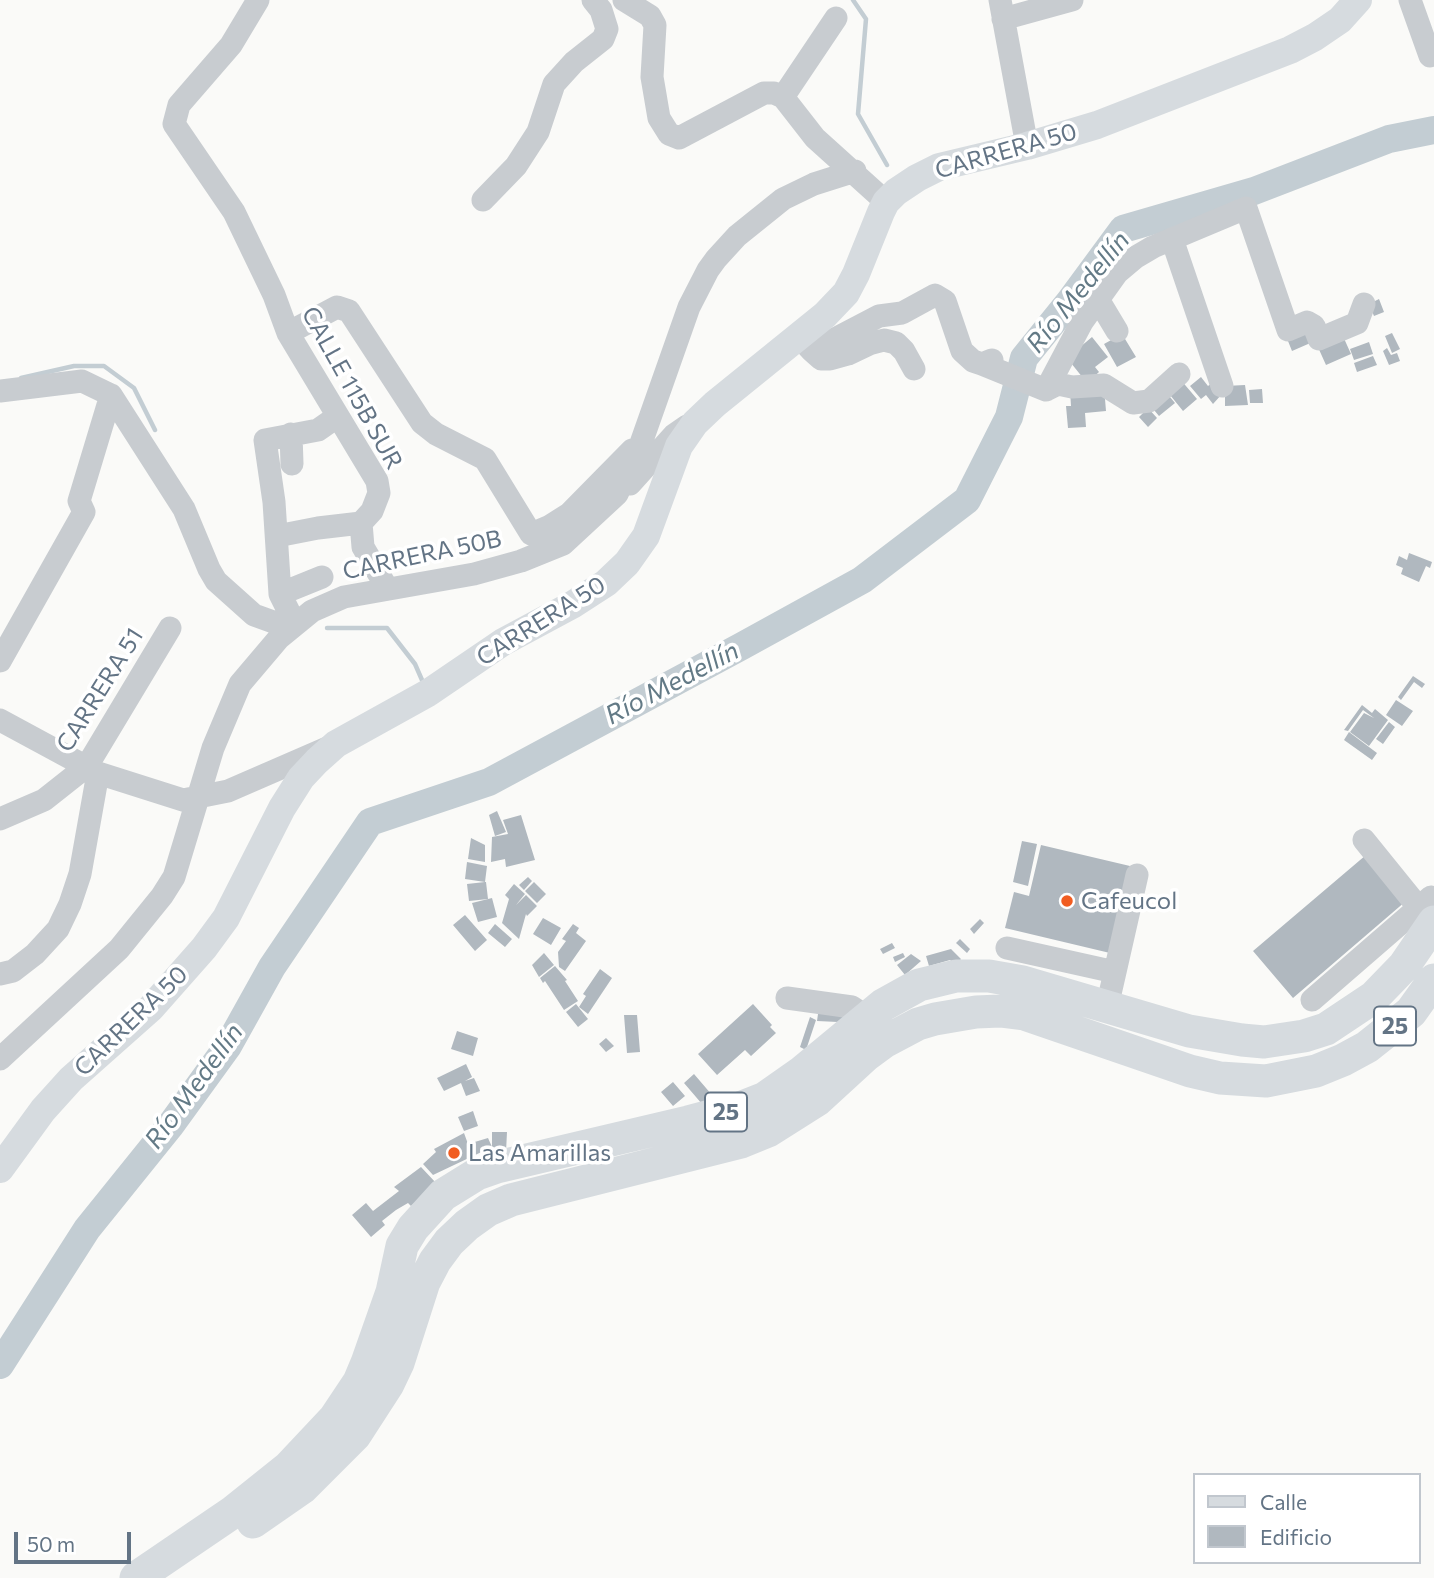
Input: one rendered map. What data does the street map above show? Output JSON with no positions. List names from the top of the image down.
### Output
{
  "streets": {
    "highway": ["25"],
    "main road": ["CARRERA 50"],
    "street": ["CALLE 115B SUR", "CARRERA 50B", "CARRERA 51"]
  },
  "water": ["Río Medellín"],
  "places": ["Cafeucol", "Las Amarillas"],
  "legend": ["Calle", "Edificio"],
  "scale_bar": "50 m"
}
